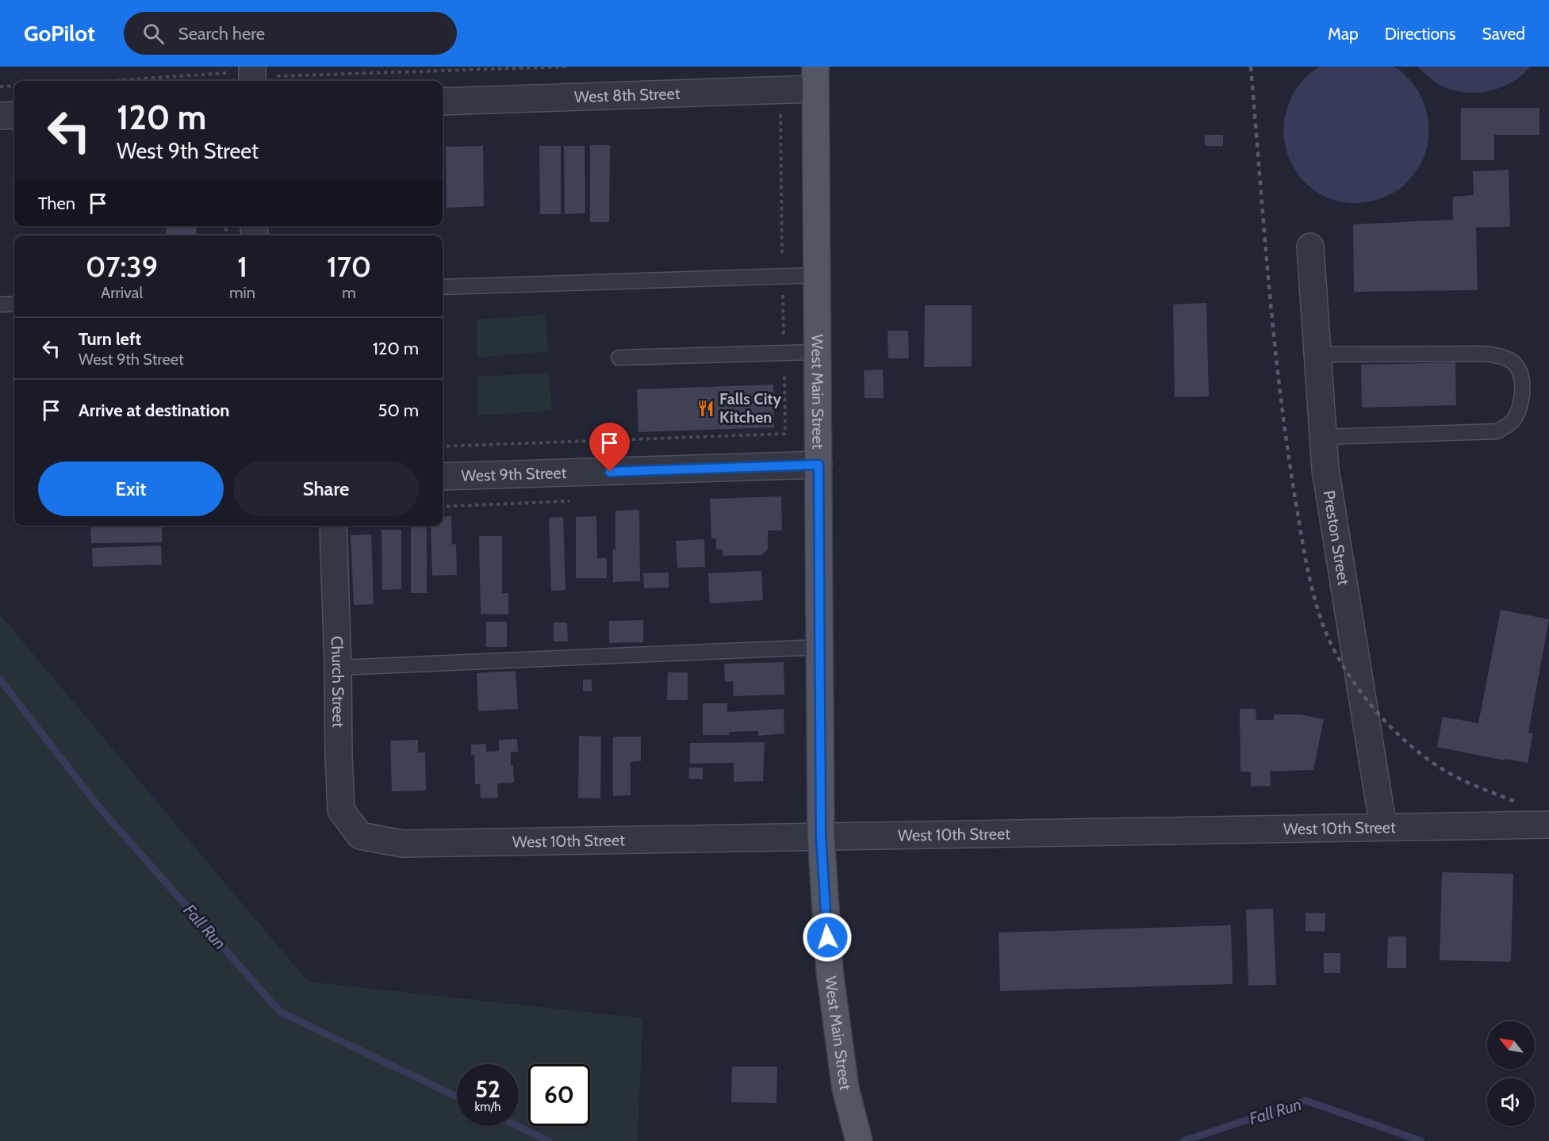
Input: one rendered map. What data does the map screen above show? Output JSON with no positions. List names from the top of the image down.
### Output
{
  "streets": {
    "main road": ["West Main Street"],
    "street": [
      "West 8th Street",
      "West 9th Street",
      "Preston Street",
      "Church Street",
      "West 10th Street"
    ]
  },
  "crossings": [
    ["West 8th Street", "West Main Street"],
    ["West Main Street", "West 9th Street"],
    ["West Main Street", "West 10th Street"],
    ["Preston Street", "West 10th Street"],
    ["Church Street", "West 10th Street"]
  ],
  "water": ["Fall Run"],
  "places": {
    "restaurant": ["Falls City Kitchen"]
  },
  "north": "top left",
  "page": {
    "header": "GoPilot",
    "search": "Search here",
    "nav": ["Map", "Directions", "Saved"],
    "turn": ["120 m", "West 9th Street"],
    "then": "Then",
    "eta": [
      "07:39",
      "Arrival",
      "1",
      "min",
      "170",
      "m"
    ],
    "list": [
      {
        "name": "Turn left",
        "note": "West 9th Street",
        "value": "120 m"
      },
      {
        "name": "Arrive at destination",
        "value": "50 m"
      }
    ],
    "buttons": ["Exit", "Share"],
    "speed": "52 km/h",
    "limit": "60"
  }
}
